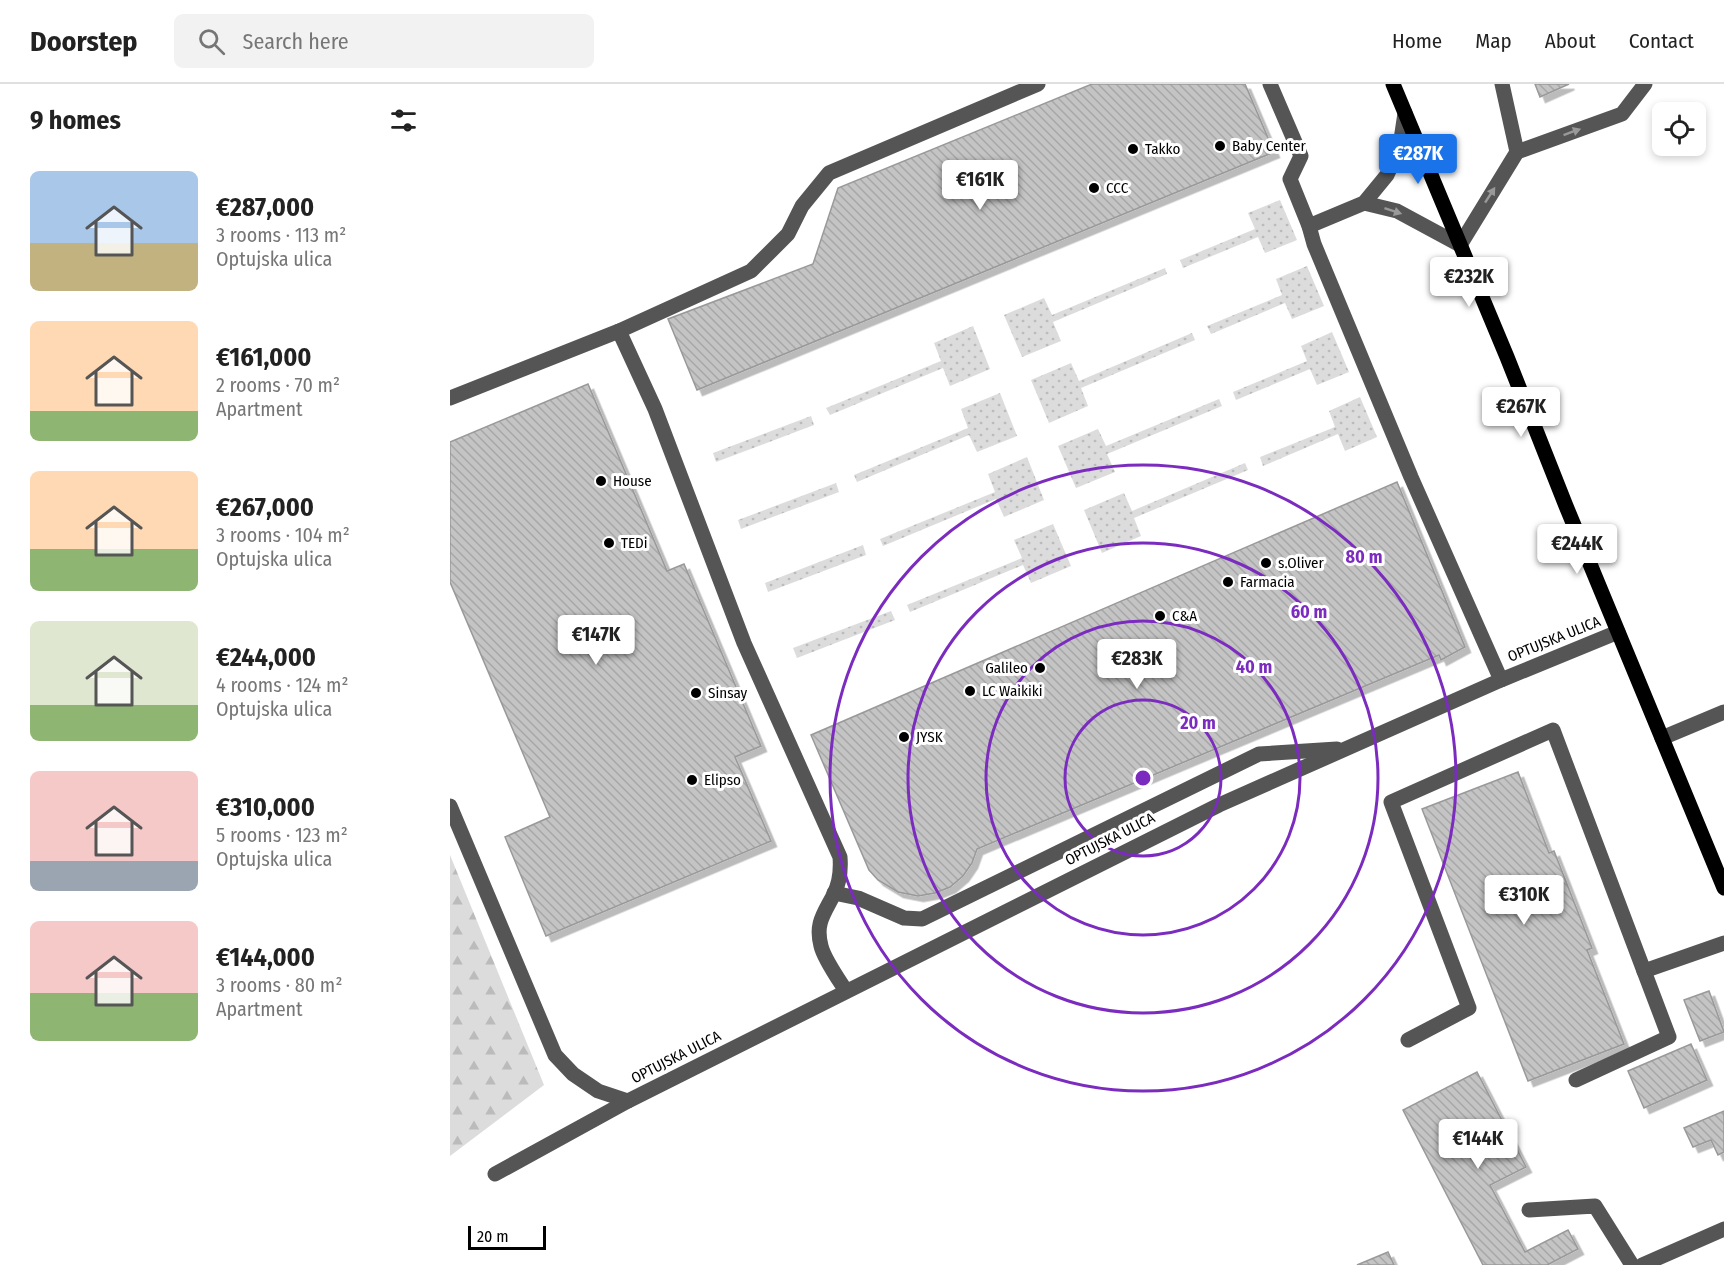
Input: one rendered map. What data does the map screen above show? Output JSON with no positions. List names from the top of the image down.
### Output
{
  "streets": {
    "main road": ["OPTUJSKA ULICA"]
  },
  "places": [
    "Baby Center",
    "Takko",
    "CCC",
    "House",
    "TEDi",
    "s.Oliver",
    "Farmacia",
    "C&A",
    "Galileo",
    "LC Waikiki",
    "Sinsay",
    "JYSK",
    "Elipso"
  ],
  "scale_bar": "20 m",
  "page": {
    "header": "Doorstep",
    "search": "Search here",
    "nav": [
      "Home",
      "Map",
      "About",
      "Contact"
    ],
    "heading": "9 homes",
    "price": [
      "€287K",
      "€161K",
      "€232K",
      "€267K",
      "€244K",
      "€147K",
      "€283K",
      "€310K",
      "€144K"
    ],
    "list": [
      {
        "name": "€287,000",
        "note": "3 rooms · 113 m² · Optujska ulica"
      },
      {
        "name": "€161,000",
        "note": "2 rooms · 70 m² · Apartment"
      },
      {
        "name": "€267,000",
        "note": "3 rooms · 104 m² · Optujska ulica"
      },
      {
        "name": "€244,000",
        "note": "4 rooms · 124 m² · Optujska ulica"
      },
      {
        "name": "€310,000",
        "note": "5 rooms · 123 m² · Optujska ulica"
      },
      {
        "name": "€144,000",
        "note": "3 rooms · 80 m² · Apartment"
      }
    ],
    "scale": "20 m"
  },
  "rings": [
    "80 m",
    "60 m",
    "40 m",
    "20 m"
  ]
}
